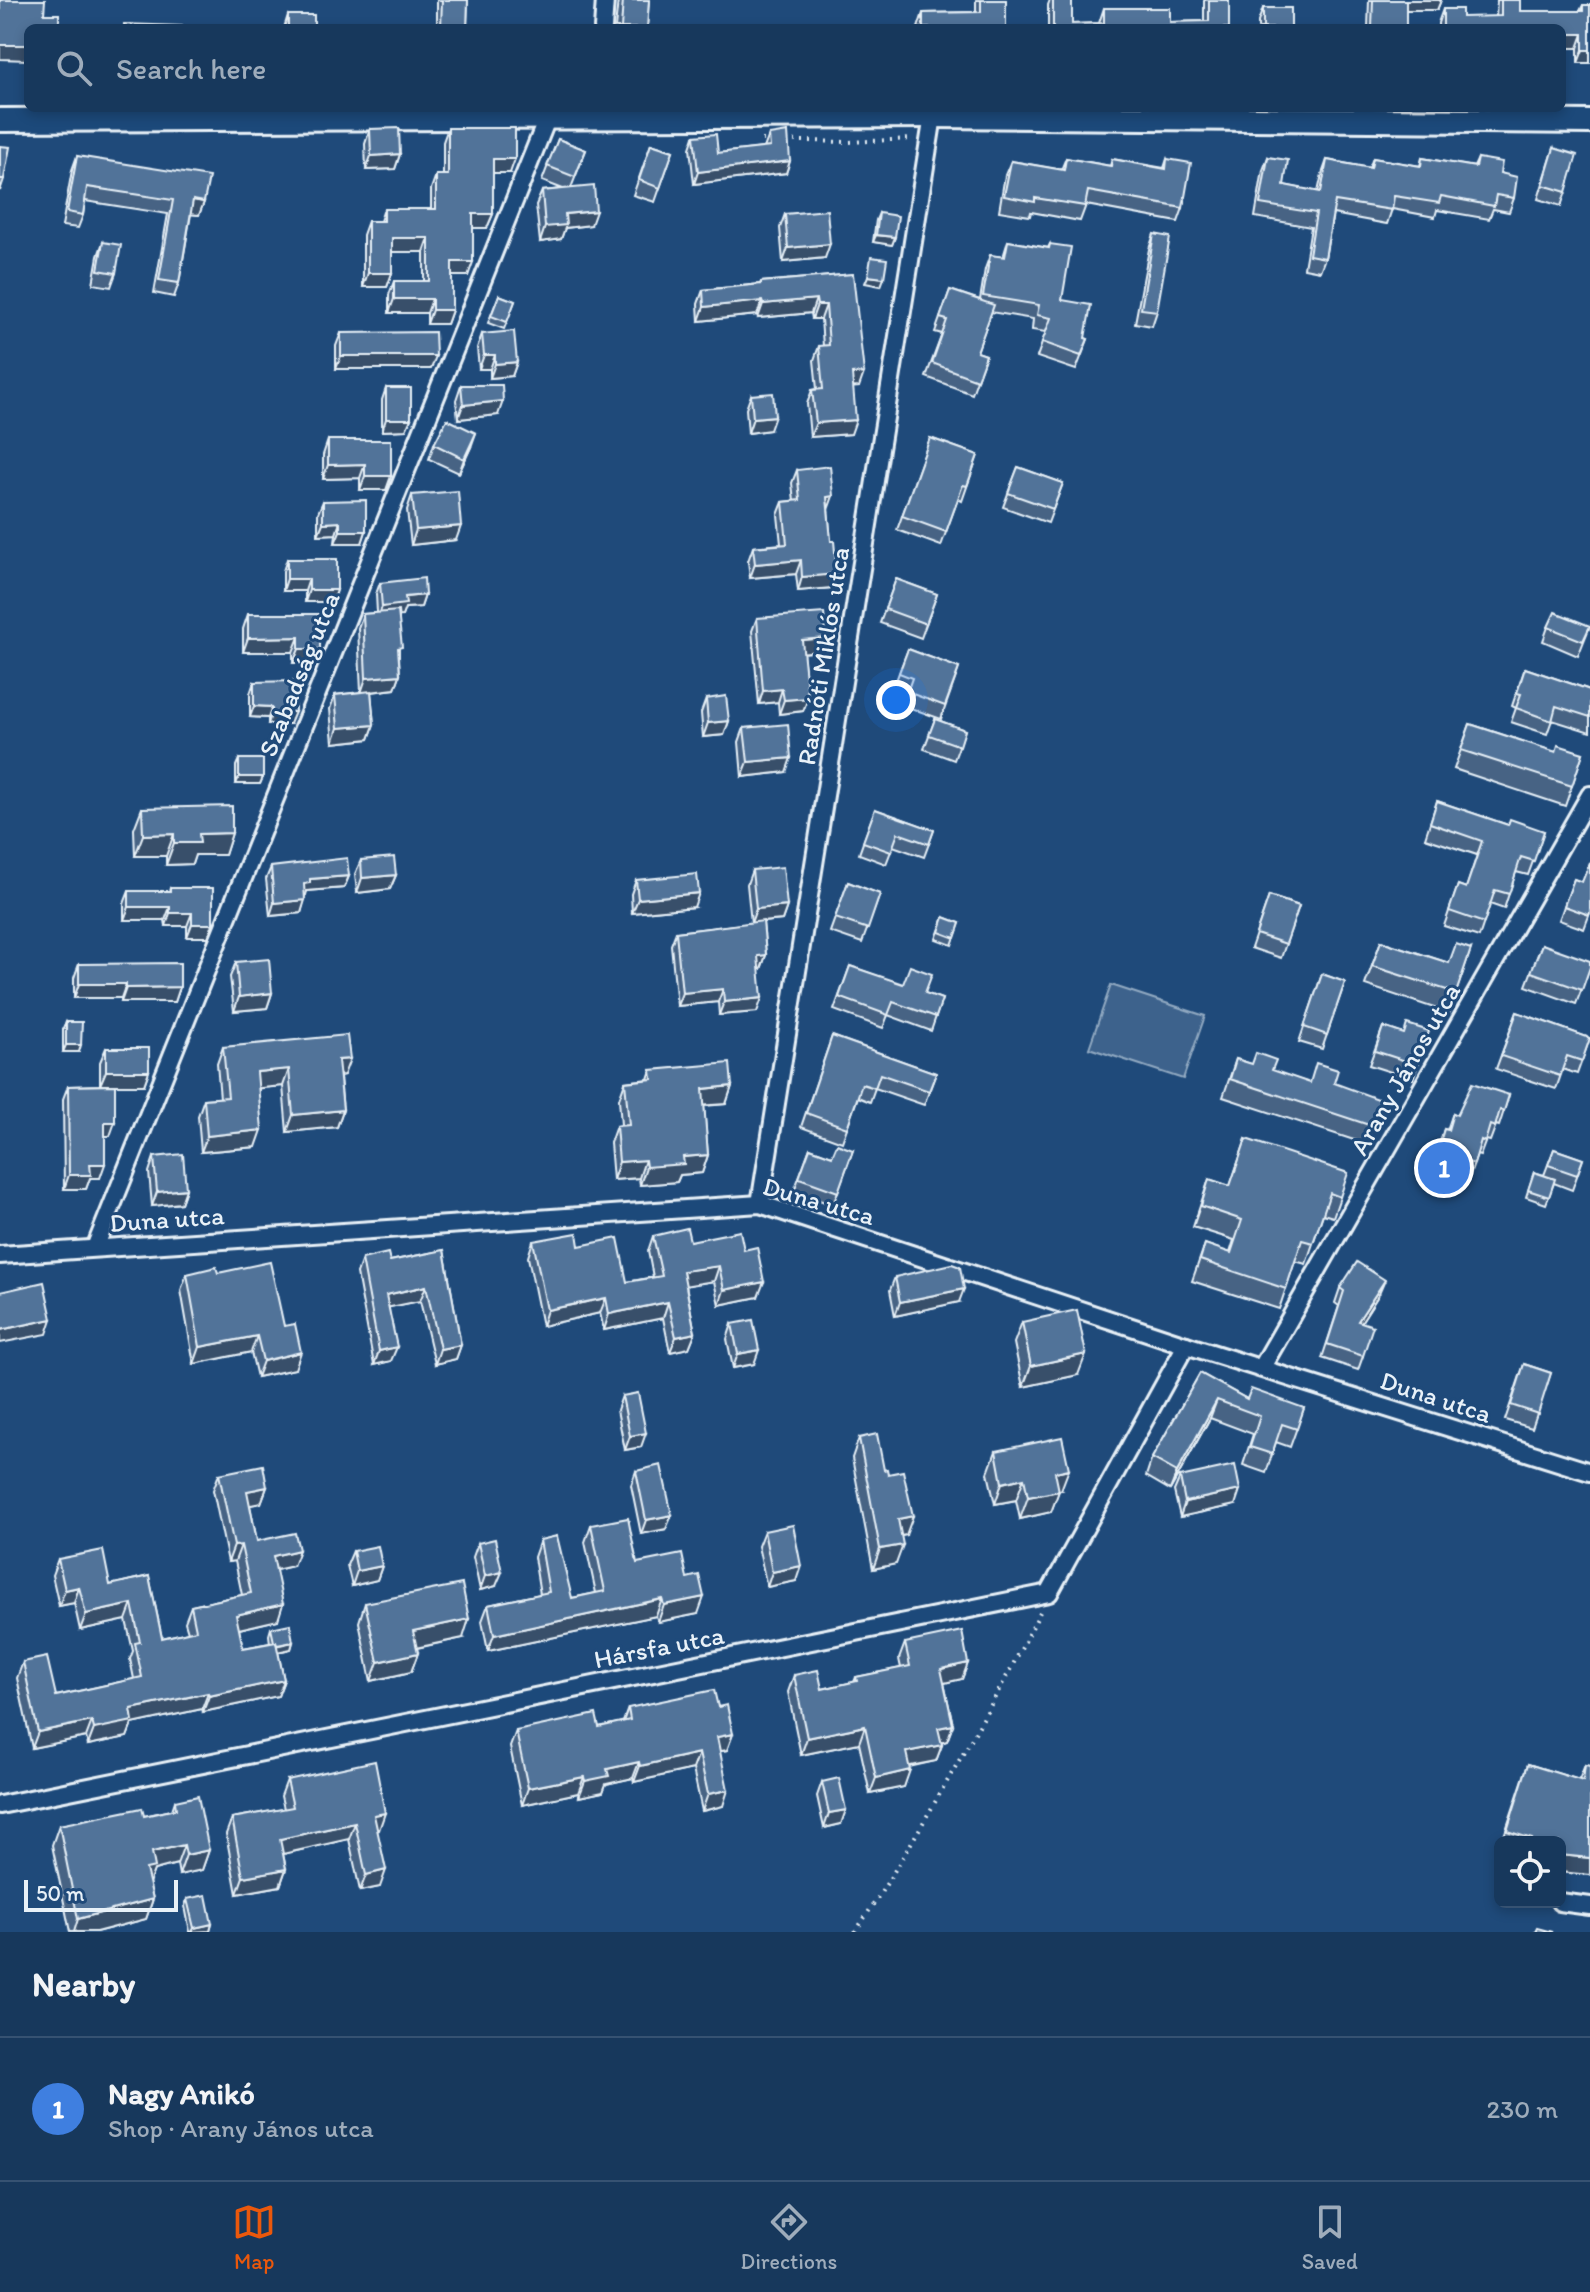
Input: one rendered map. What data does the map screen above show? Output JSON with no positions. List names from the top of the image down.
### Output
{
  "streets": {
    "street": [
      "Radnóti Miklós utca",
      "Szabadság utca",
      "Arany János utca",
      "Duna utca",
      "Hársfa utca"
    ]
  },
  "crossings": [
    ["Radnóti Miklós utca", "Duna utca"],
    ["Szabadság utca", "Duna utca"],
    ["Arany János utca", "Duna utca"]
  ],
  "scale_bar": "50 m",
  "page": {
    "search": "Search here",
    "pins": "1",
    "scale": "50 m",
    "heading": "Nearby",
    "list": [
      {
        "mark": "1",
        "name": "Nagy Anikó",
        "note": "Shop · Arany János utca",
        "value": "230 m"
      }
    ],
    "nav": ["Map", "Directions", "Saved"]
  }
}
